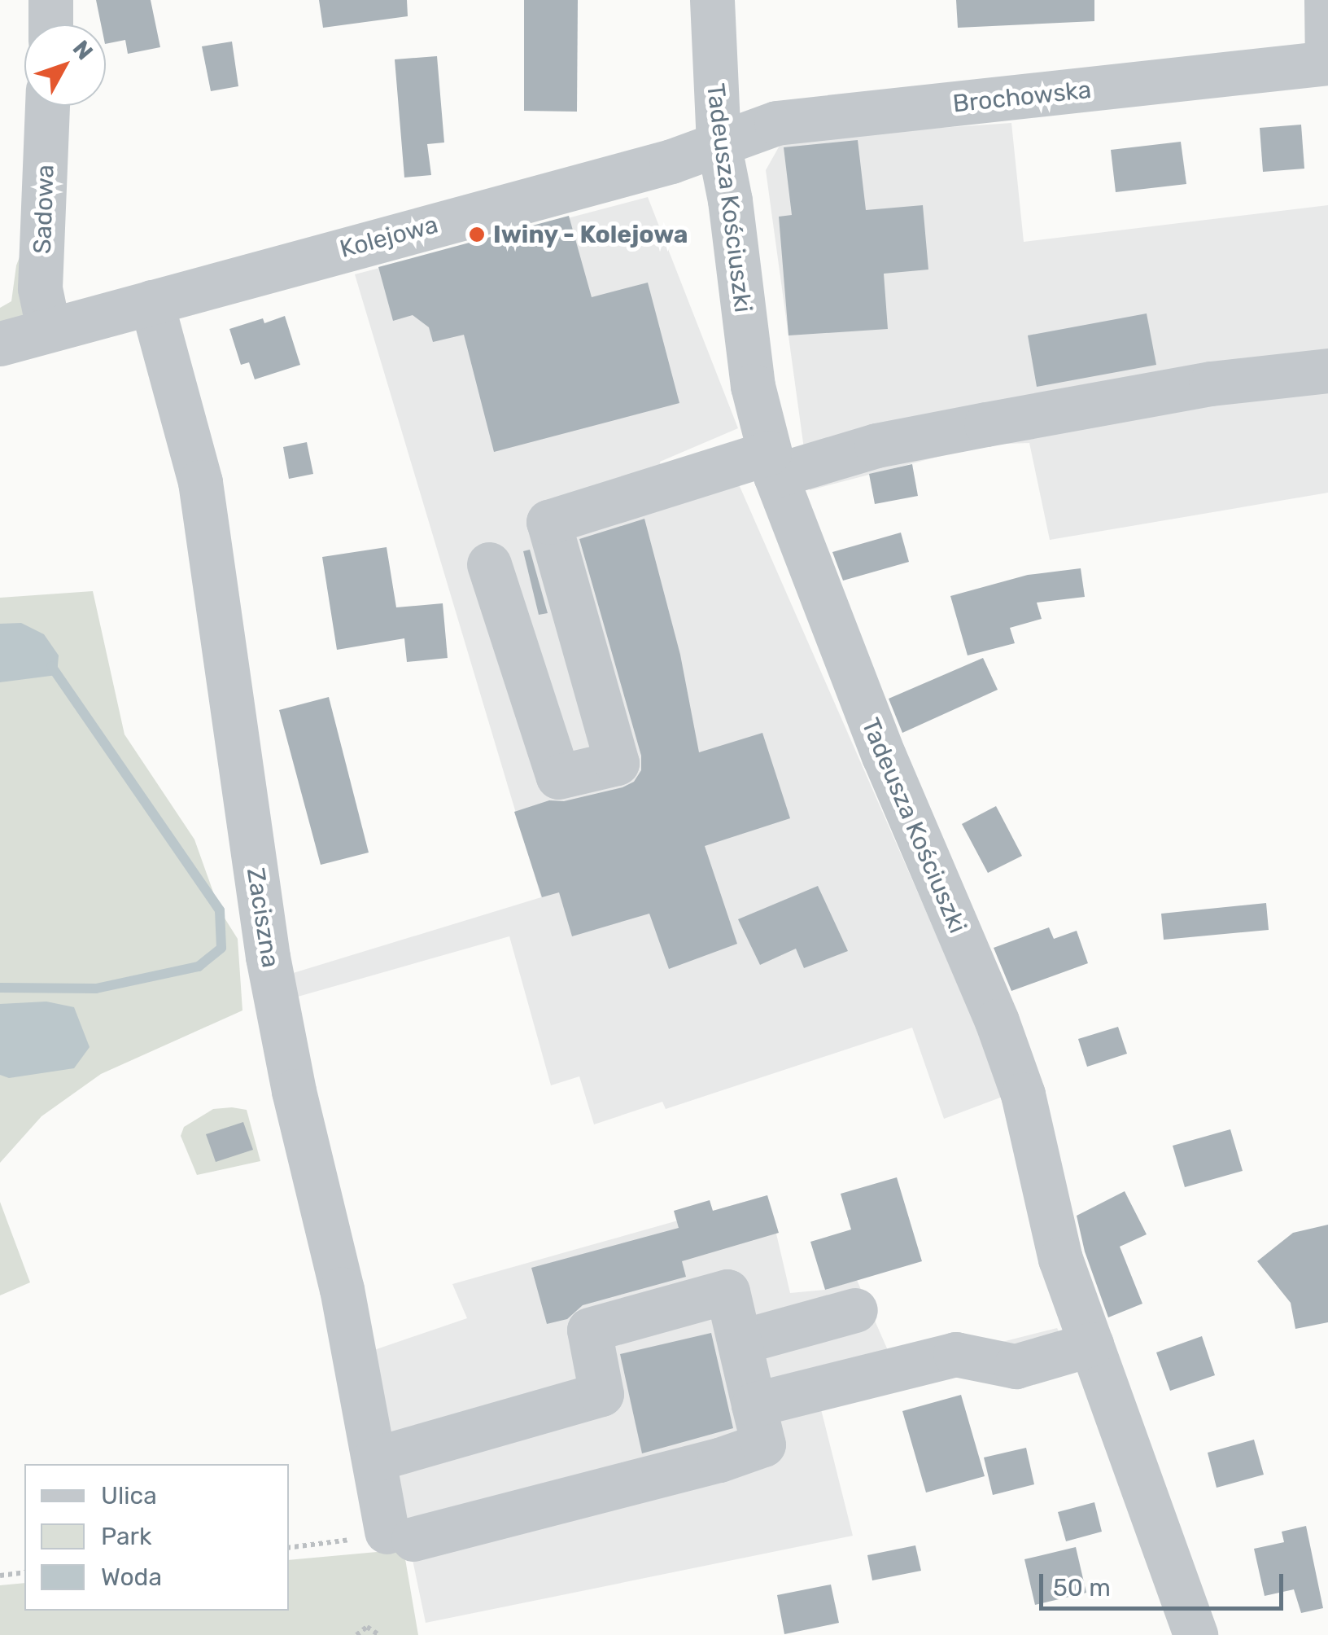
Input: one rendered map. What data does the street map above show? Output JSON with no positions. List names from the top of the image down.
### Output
{
  "streets": {
    "street": [
      "Brochowska",
      "Tadeusza Kościuszki",
      "Sadowa",
      "Kolejowa",
      "Zaciszna"
    ]
  },
  "crossings": [
    ["Brochowska", "Tadeusza Kościuszki"],
    ["Brochowska", "Kolejowa"],
    ["Tadeusza Kościuszki", "Kolejowa"],
    ["Sadowa", "Kolejowa"],
    ["Kolejowa", "Zaciszna"]
  ],
  "places": ["Iwiny - Kolejowa"],
  "legend": ["Ulica", "Park", "Woda"],
  "scale_bar": "50 m",
  "north": "top right"
}
